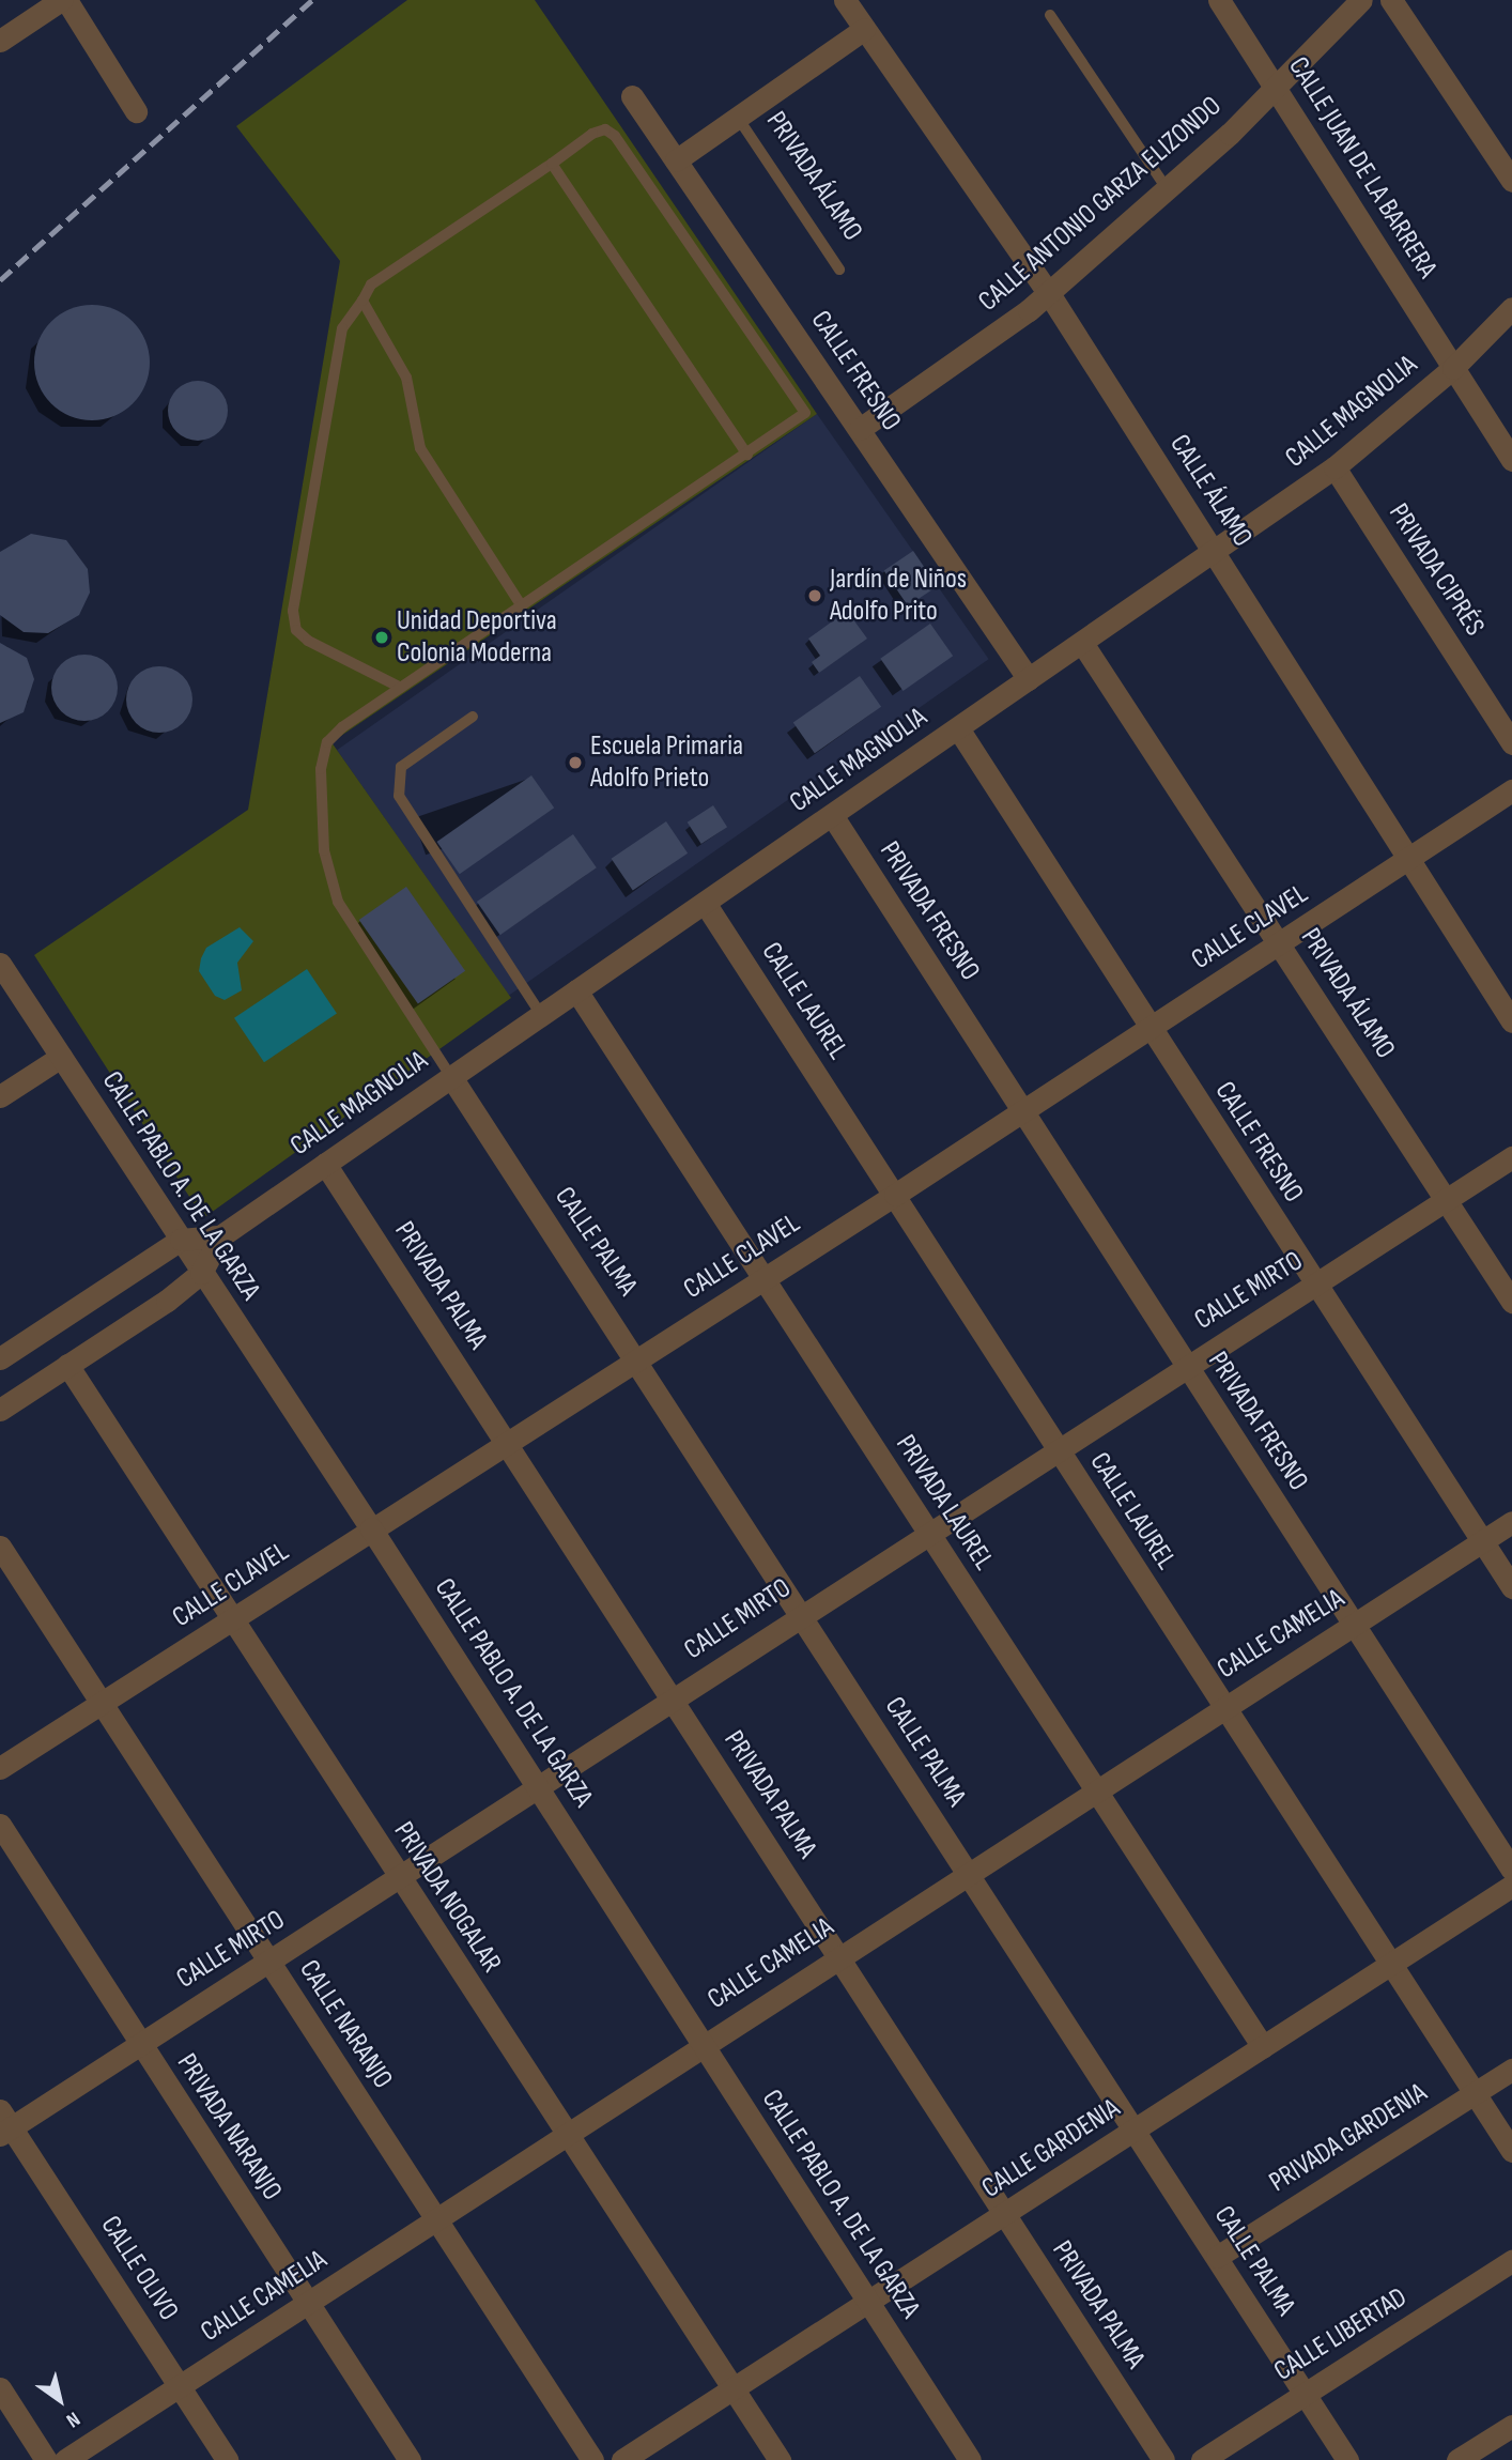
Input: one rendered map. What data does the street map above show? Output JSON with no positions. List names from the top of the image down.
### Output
{
  "streets": {
    "street": [
      "CALLE JUAN DE LA BARRERA",
      "PRIVADA ÁLAMO",
      "CALLE ANTONIO GARZA ELIZONDO",
      "CALLE FRESNO",
      "CALLE MAGNOLIA",
      "CALLE ÁLAMO",
      "PRIVADA CIPRÉS",
      "PRIVADA FRESNO",
      "CALLE CLAVEL",
      "CALLE LAUREL",
      "CALLE PABLO A. DE LA GARZA",
      "CALLE PALMA",
      "PRIVADA PALMA",
      "CALLE MIRTO",
      "PRIVADA LAUREL",
      "CALLE CAMELIA",
      "PRIVADA NOGALAR",
      "CALLE NARANJO",
      "PRIVADA NARANJO",
      "PRIVADA GARDENIA",
      "CALLE GARDENIA",
      "CALLE OLIVO",
      "CALLE LIBERTAD"
    ]
  },
  "crossings": [
    ["CALLE JUAN DE LA BARRERA", "CALLE ANTONIO GARZA ELIZONDO"],
    ["CALLE JUAN DE LA BARRERA", "CALLE MAGNOLIA"],
    ["PRIVADA ÁLAMO", "CALLE MAGNOLIA"],
    ["PRIVADA ÁLAMO", "CALLE CLAVEL"],
    ["PRIVADA ÁLAMO", "CALLE MIRTO"],
    ["CALLE ANTONIO GARZA ELIZONDO", "CALLE FRESNO"],
    ["CALLE ANTONIO GARZA ELIZONDO", "CALLE ÁLAMO"],
    ["CALLE FRESNO", "CALLE MAGNOLIA"],
    ["CALLE FRESNO", "CALLE CLAVEL"],
    ["CALLE FRESNO", "CALLE MIRTO"],
    ["CALLE FRESNO", "CALLE CAMELIA"],
    ["CALLE MAGNOLIA", "CALLE ÁLAMO"],
    ["CALLE MAGNOLIA", "PRIVADA CIPRÉS"],
    ["CALLE MAGNOLIA", "PRIVADA FRESNO"],
    ["CALLE MAGNOLIA", "CALLE LAUREL"],
    ["CALLE MAGNOLIA", "CALLE PABLO A. DE LA GARZA"],
    ["CALLE MAGNOLIA", "CALLE PALMA"],
    ["CALLE MAGNOLIA", "PRIVADA PALMA"],
    ["CALLE MAGNOLIA", "PRIVADA LAUREL"],
    ["CALLE MAGNOLIA", "PRIVADA NOGALAR"],
    ["CALLE ÁLAMO", "CALLE CLAVEL"],
    ["PRIVADA FRESNO", "CALLE CLAVEL"],
    ["PRIVADA FRESNO", "CALLE MIRTO"],
    ["PRIVADA FRESNO", "CALLE CAMELIA"],
    ["CALLE CLAVEL", "CALLE LAUREL"],
    ["CALLE CLAVEL", "CALLE PABLO A. DE LA GARZA"],
    ["CALLE CLAVEL", "CALLE PALMA"],
    ["CALLE CLAVEL", "PRIVADA PALMA"],
    ["CALLE CLAVEL", "PRIVADA LAUREL"],
    ["CALLE CLAVEL", "PRIVADA NOGALAR"],
    ["CALLE CLAVEL", "CALLE NARANJO"],
    ["CALLE LAUREL", "CALLE MIRTO"],
    ["CALLE LAUREL", "CALLE CAMELIA"],
    ["CALLE LAUREL", "PRIVADA GARDENIA"],
    ["CALLE LAUREL", "CALLE GARDENIA"],
    ["CALLE PABLO A. DE LA GARZA", "CALLE MIRTO"],
    ["CALLE PABLO A. DE LA GARZA", "CALLE CAMELIA"],
    ["CALLE PABLO A. DE LA GARZA", "CALLE GARDENIA"],
    ["CALLE PALMA", "CALLE MIRTO"],
    ["CALLE PALMA", "CALLE CAMELIA"],
    ["CALLE PALMA", "PRIVADA GARDENIA"],
    ["CALLE PALMA", "CALLE GARDENIA"],
    ["CALLE PALMA", "CALLE LIBERTAD"],
    ["PRIVADA PALMA", "CALLE MIRTO"],
    ["PRIVADA PALMA", "CALLE CAMELIA"],
    ["PRIVADA PALMA", "CALLE GARDENIA"],
    ["CALLE MIRTO", "PRIVADA LAUREL"],
    ["CALLE MIRTO", "PRIVADA NOGALAR"],
    ["CALLE MIRTO", "CALLE NARANJO"],
    ["CALLE MIRTO", "PRIVADA NARANJO"],
    ["CALLE MIRTO", "CALLE OLIVO"],
    ["PRIVADA LAUREL", "CALLE CAMELIA"],
    ["PRIVADA LAUREL", "CALLE GARDENIA"],
    ["CALLE CAMELIA", "PRIVADA NOGALAR"],
    ["CALLE CAMELIA", "CALLE NARANJO"],
    ["CALLE CAMELIA", "PRIVADA NARANJO"],
    ["CALLE CAMELIA", "CALLE OLIVO"],
    ["PRIVADA NOGALAR", "CALLE GARDENIA"]
  ],
  "places": ["Jardín de Niños Adolfo Prito", "Unidad Deportiva Colonia Moderna", "Escuela Primaria Adolfo Prieto"],
  "north": "bottom right"
}
